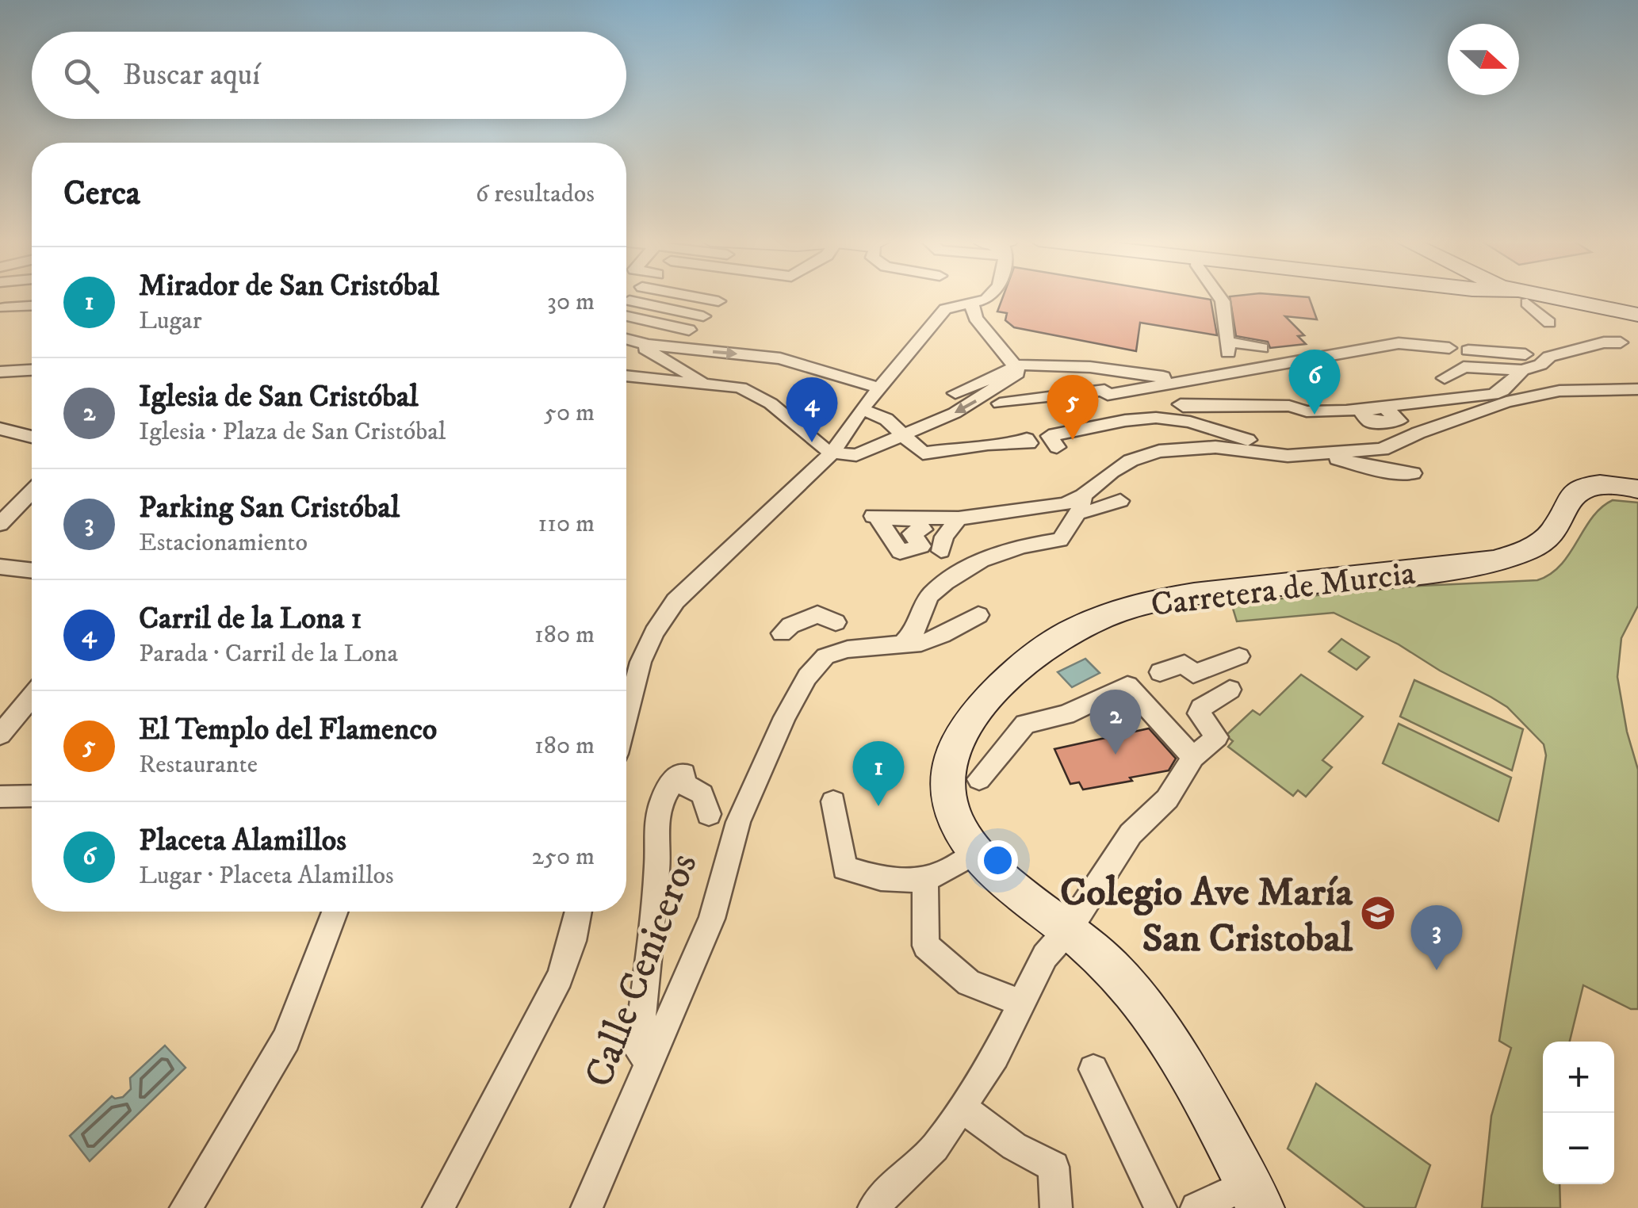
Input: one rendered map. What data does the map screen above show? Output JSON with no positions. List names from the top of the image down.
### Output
{
  "streets": {
    "main road": ["Carretera de Murcia"],
    "street": ["Calle Ceniceros"]
  },
  "places": {
    "school or university": ["Colegio Ave María San Cristobal"]
  },
  "north": "right",
  "page": {
    "search": "Buscar aquí",
    "heading": ["Cerca", "6 resultados"],
    "list": [
      {
        "mark": "1",
        "name": "Mirador de San Cristóbal",
        "note": "Lugar",
        "value": "30 m"
      },
      {
        "mark": "2",
        "name": "Iglesia de San Cristóbal",
        "note": "Iglesia · Plaza de San Cristóbal",
        "value": "50 m"
      },
      {
        "mark": "3",
        "name": "Parking San Cristóbal",
        "note": "Estacionamiento",
        "value": "110 m"
      },
      {
        "mark": "4",
        "name": "Carril de la Lona 1",
        "note": "Parada · Carril de la Lona",
        "value": "180 m"
      },
      {
        "mark": "5",
        "name": "El Templo del Flamenco",
        "note": "Restaurante",
        "value": "180 m"
      },
      {
        "mark": "6",
        "name": "Placeta Alamillos",
        "note": "Lugar · Placeta Alamillos",
        "value": "250 m"
      }
    ],
    "pins": [
      "6",
      "5",
      "4",
      "2",
      "1",
      "3"
    ],
    "map_buttons": ["+", "−"]
  }
}
